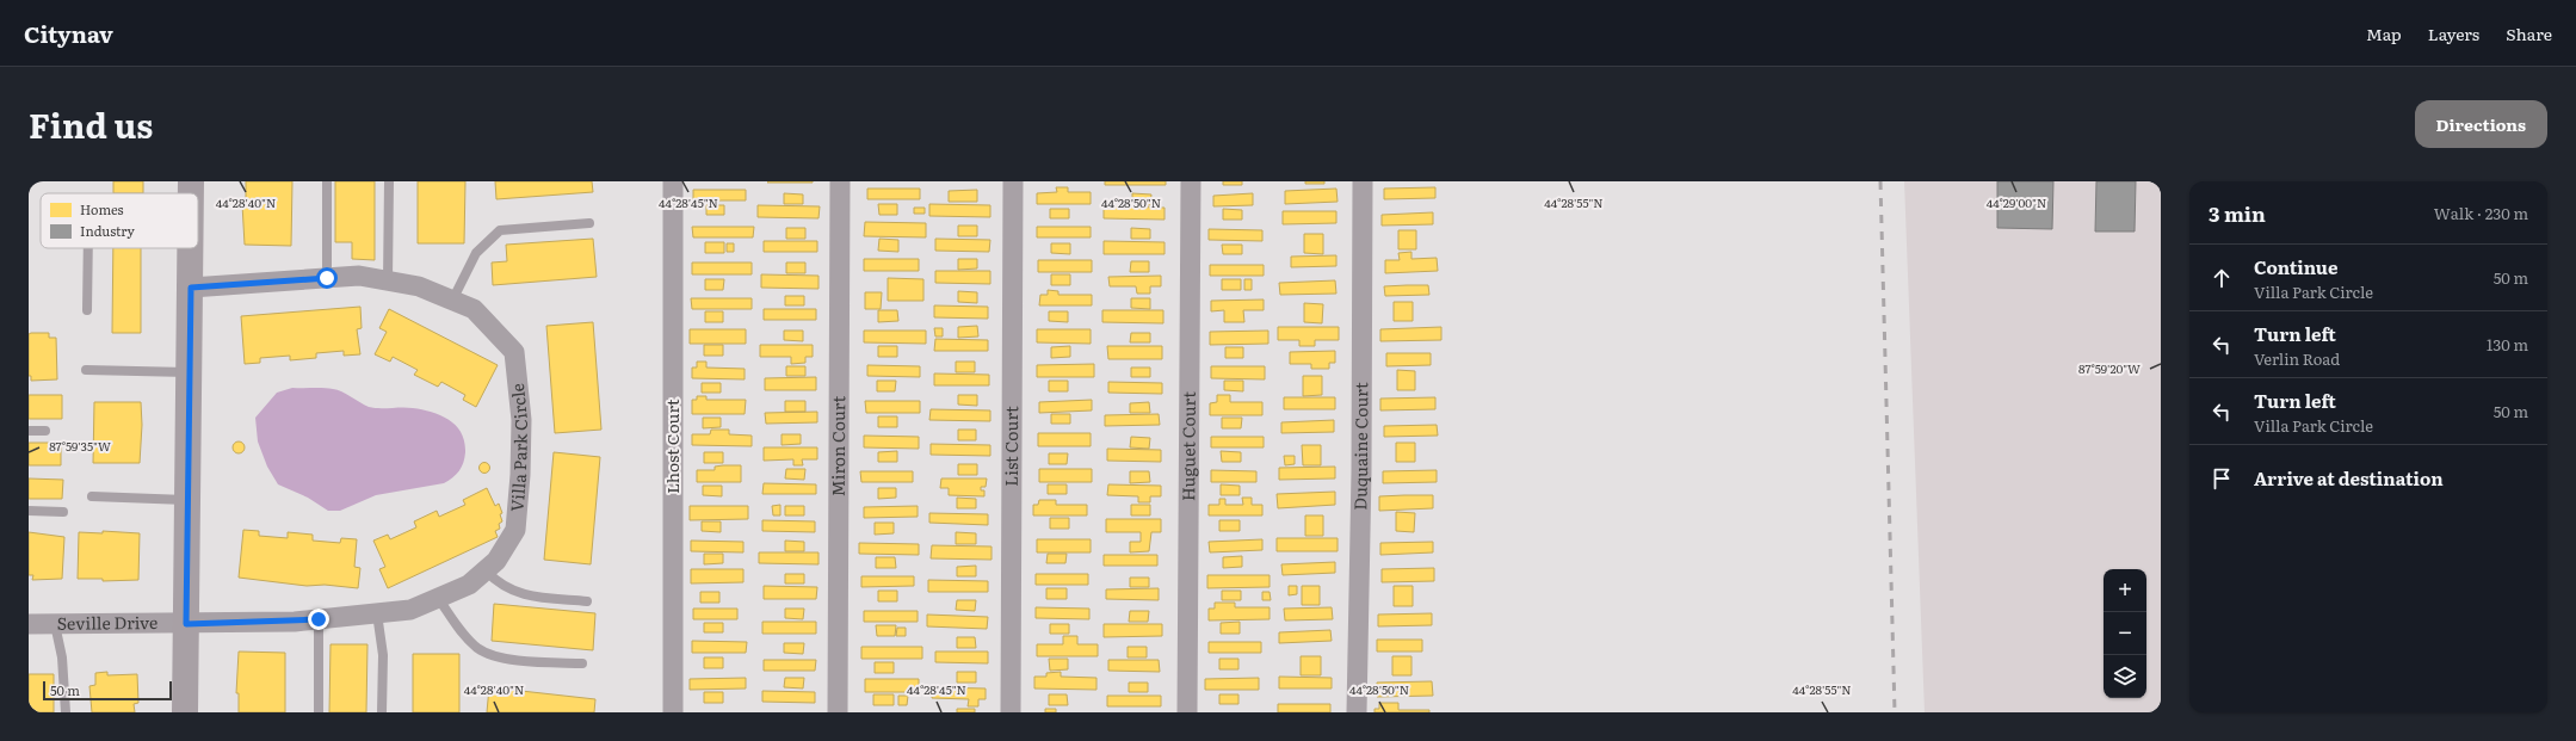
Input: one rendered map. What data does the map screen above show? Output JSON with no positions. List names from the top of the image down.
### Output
{
  "streets": {
    "street": [
      "Lhost Court",
      "Miron Court",
      "List Court",
      "Huguet Court",
      "Villa Park Circle",
      "Duquaine Court",
      "Seville Drive"
    ]
  },
  "crossings": [
    ["Villa Park Circle", "Seville Drive"]
  ],
  "legend": ["Homes", "Industry"],
  "scale_bar": "50 m",
  "page": {
    "header": "Citynav",
    "nav": ["Map", "Layers", "Share"],
    "title": "Find us",
    "buttons": "Directions",
    "heading": ["3 min", "Walk · 230 m"],
    "list": [
      ["Continue", "Villa Park Circle", "50 m"],
      ["Turn left", "Verlin Road", "130 m"],
      ["Turn left", "Villa Park Circle", "50 m"],
      "Arrive at destination"
    ],
    "map_buttons": ["+", "−"],
    "scale": "50 m"
  },
  "coordinates": [
    "44°28'40\"N",
    "44°28'45\"N",
    "44°28'50\"N",
    "44°28'55\"N",
    "44°29'00\"N",
    "87°59'20\"W",
    "87°59'35\"W"
  ]
}
